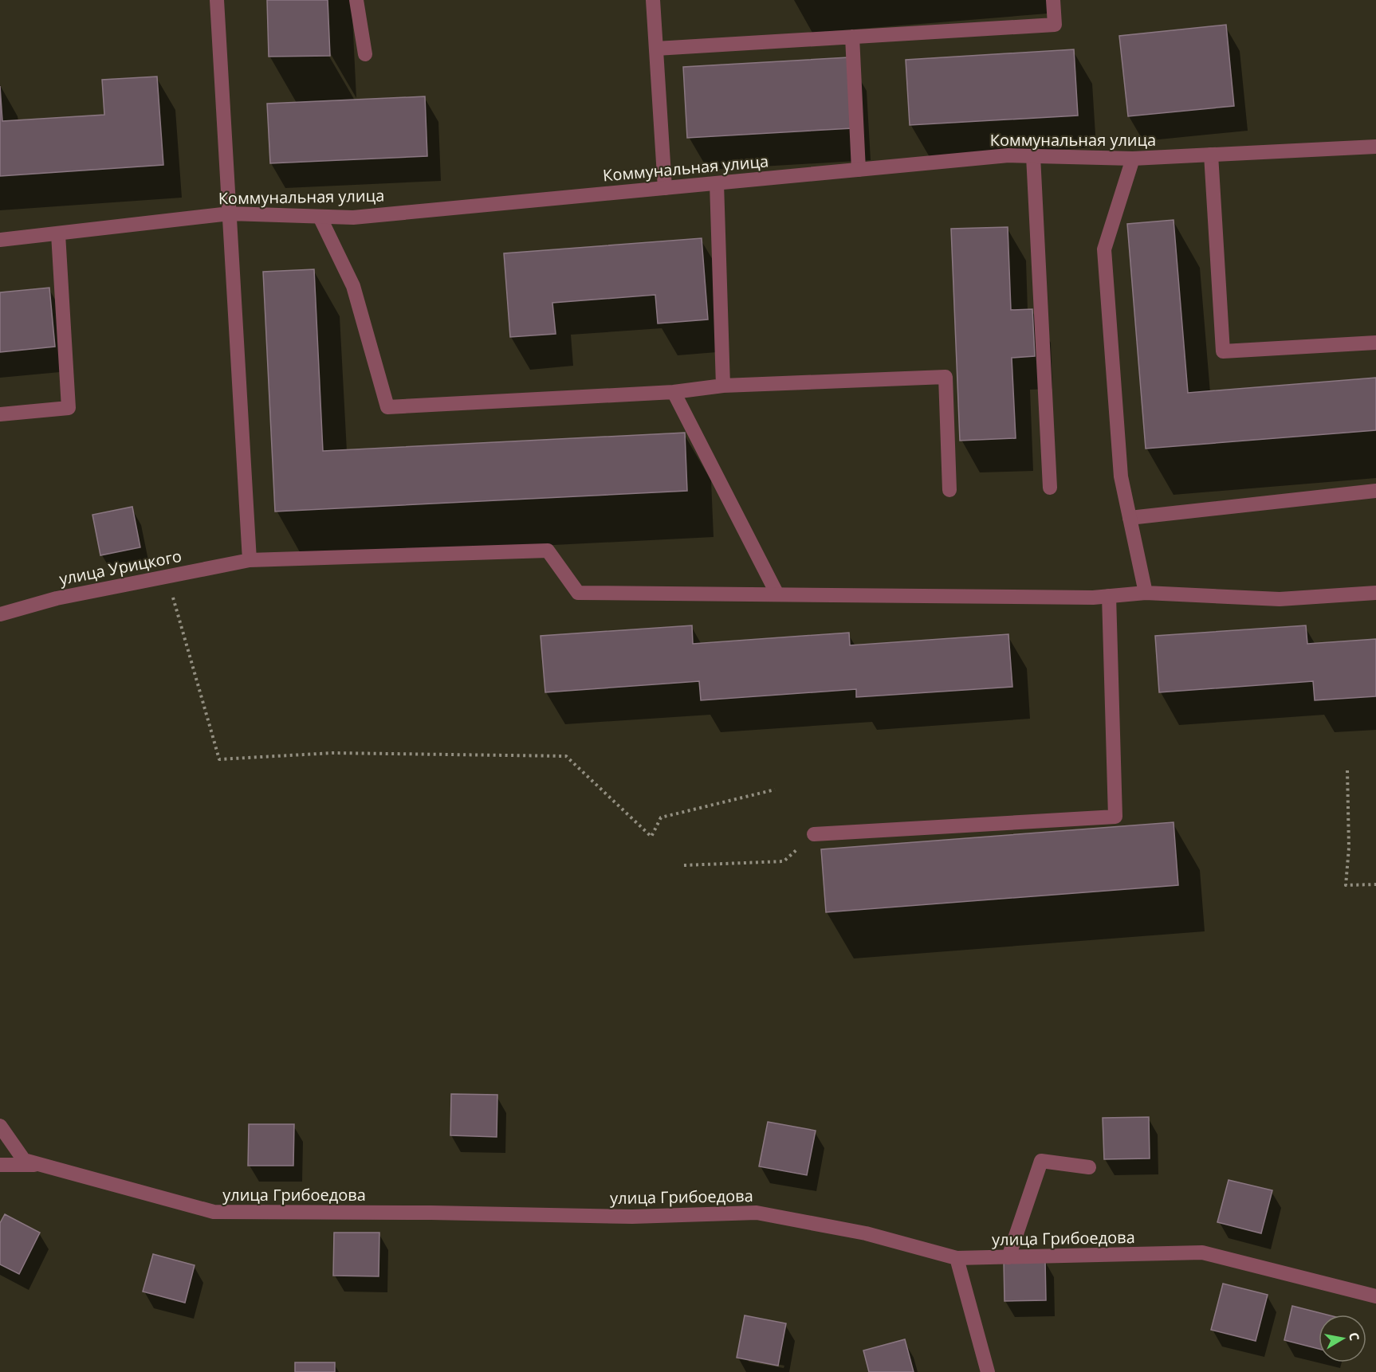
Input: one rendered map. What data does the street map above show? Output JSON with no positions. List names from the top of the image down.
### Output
{
  "streets": {
    "street": ["Коммунальная улица", "улица Урицкого", "улица Грибоедова"]
  },
  "north": "right"
}
